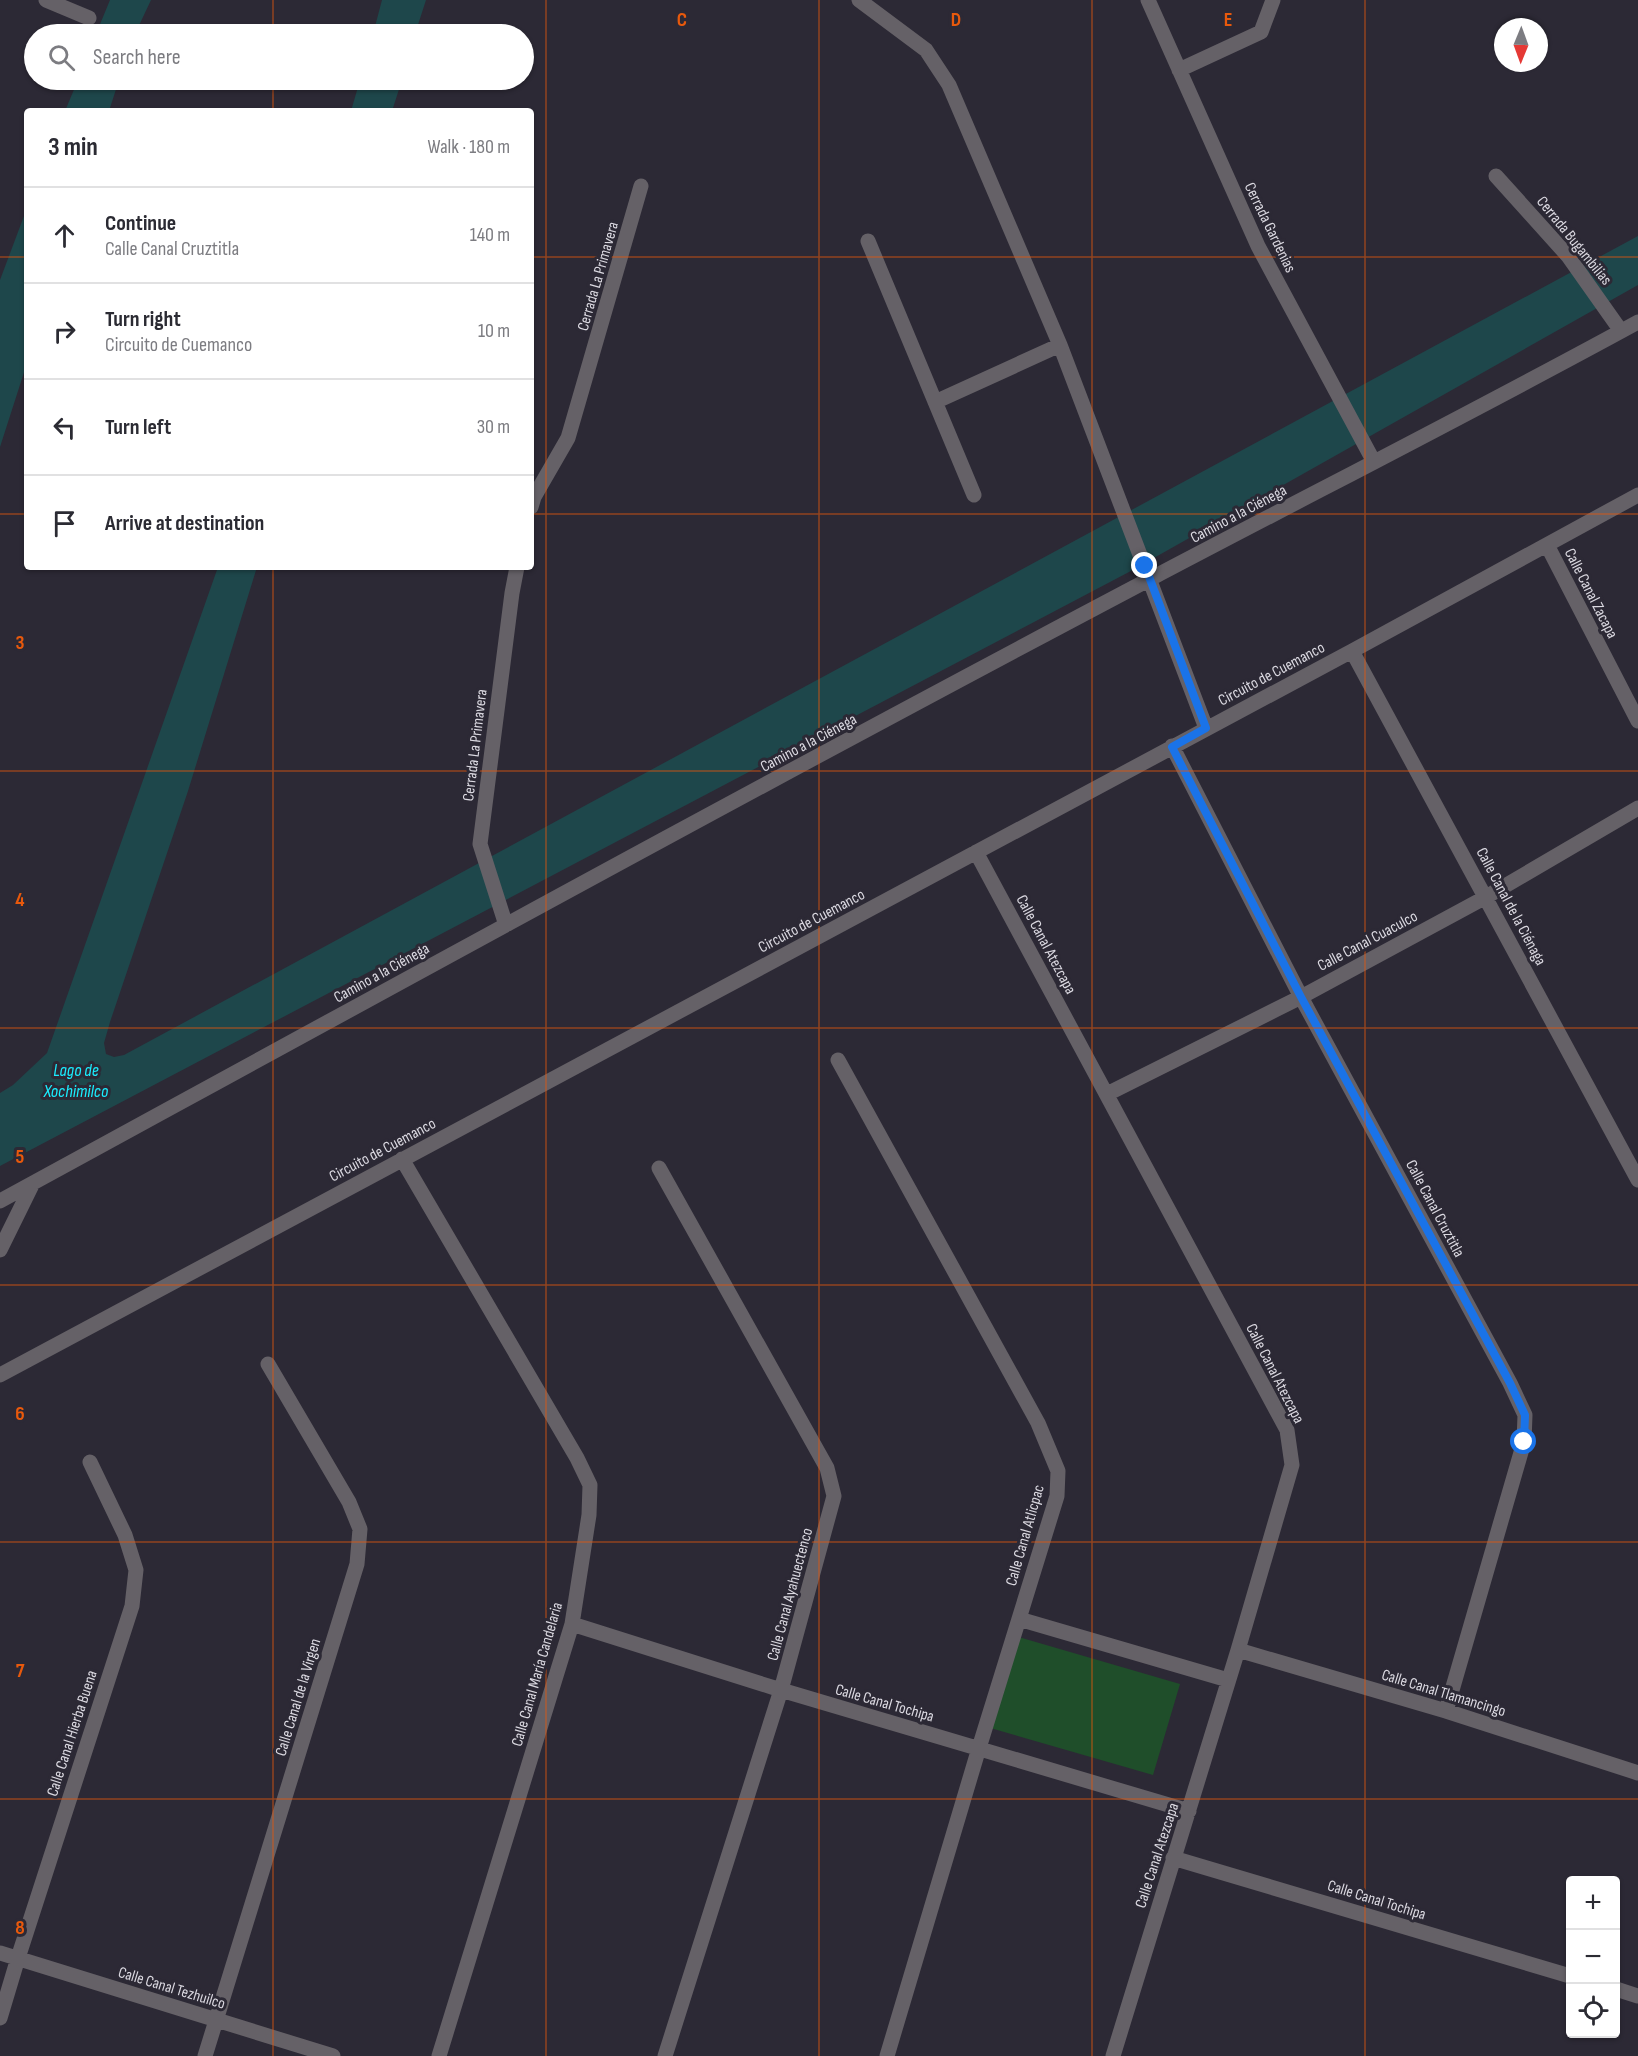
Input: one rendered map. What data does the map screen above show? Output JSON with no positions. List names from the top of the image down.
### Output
{
  "streets": {
    "street": [
      "Cerrada Gardenias",
      "Cerrada Bugambilias",
      "Cerrada La Primavera",
      "Camino a la Ciénega",
      "Calle Canal Zacapa",
      "Circuito de Cuemanco",
      "Calle Canal de la Ciénaga",
      "Calle Canal Cuaculco",
      "Calle Canal Atezcapa",
      "Calle Canal Cruztitla",
      "Calle Canal Atlicpac",
      "Calle Canal Ayahuectenco",
      "Calle Canal María Candelaria",
      "Calle Canal Tlamancingo",
      "Calle Canal de la Virgen",
      "Calle Canal Tochipa",
      "Calle Canal Hierba Buena",
      "Calle Canal Tezhuilco"
    ]
  },
  "crossings": [
    ["Cerrada Gardenias", "Camino a la Ciénega"],
    ["Cerrada Bugambilias", "Camino a la Ciénega"],
    ["Cerrada La Primavera", "Camino a la Ciénega"],
    ["Calle Canal Zacapa", "Circuito de Cuemanco"],
    ["Circuito de Cuemanco", "Calle Canal de la Ciénaga"],
    ["Circuito de Cuemanco", "Calle Canal Atezcapa"],
    ["Circuito de Cuemanco", "Calle Canal Cruztitla"],
    ["Circuito de Cuemanco", "Calle Canal María Candelaria"],
    ["Calle Canal de la Ciénaga", "Calle Canal Cuaculco"],
    ["Calle Canal Cuaculco", "Calle Canal Atezcapa"],
    ["Calle Canal Cuaculco", "Calle Canal Cruztitla"],
    ["Calle Canal Atezcapa", "Calle Canal Tlamancingo"],
    ["Calle Canal Atezcapa", "Calle Canal Tochipa"],
    ["Calle Canal Cruztitla", "Calle Canal Tlamancingo"],
    ["Calle Canal Atlicpac", "Calle Canal Tochipa"],
    ["Calle Canal Ayahuectenco", "Calle Canal Tochipa"],
    ["Calle Canal María Candelaria", "Calle Canal Tochipa"],
    ["Calle Canal de la Virgen", "Calle Canal Tezhuilco"],
    ["Calle Canal Hierba Buena", "Calle Canal Tezhuilco"]
  ],
  "water": ["Lago de Xochimilco"],
  "north": "bottom",
  "page": {
    "search": "Search here",
    "heading": ["3 min", "Walk · 180 m"],
    "list": [
      ["Continue", "Calle Canal Cruztitla", "140 m"],
      ["Turn right", "Circuito de Cuemanco", "10 m"],
      ["Turn left", "30 m"],
      "Arrive at destination"
    ],
    "map_buttons": ["+", "−"]
  },
  "grid": {
    "columns": ["C", "D", "E"],
    "rows": [
      "3",
      "4",
      "5",
      "6",
      "7",
      "8"
    ]
  }
}
